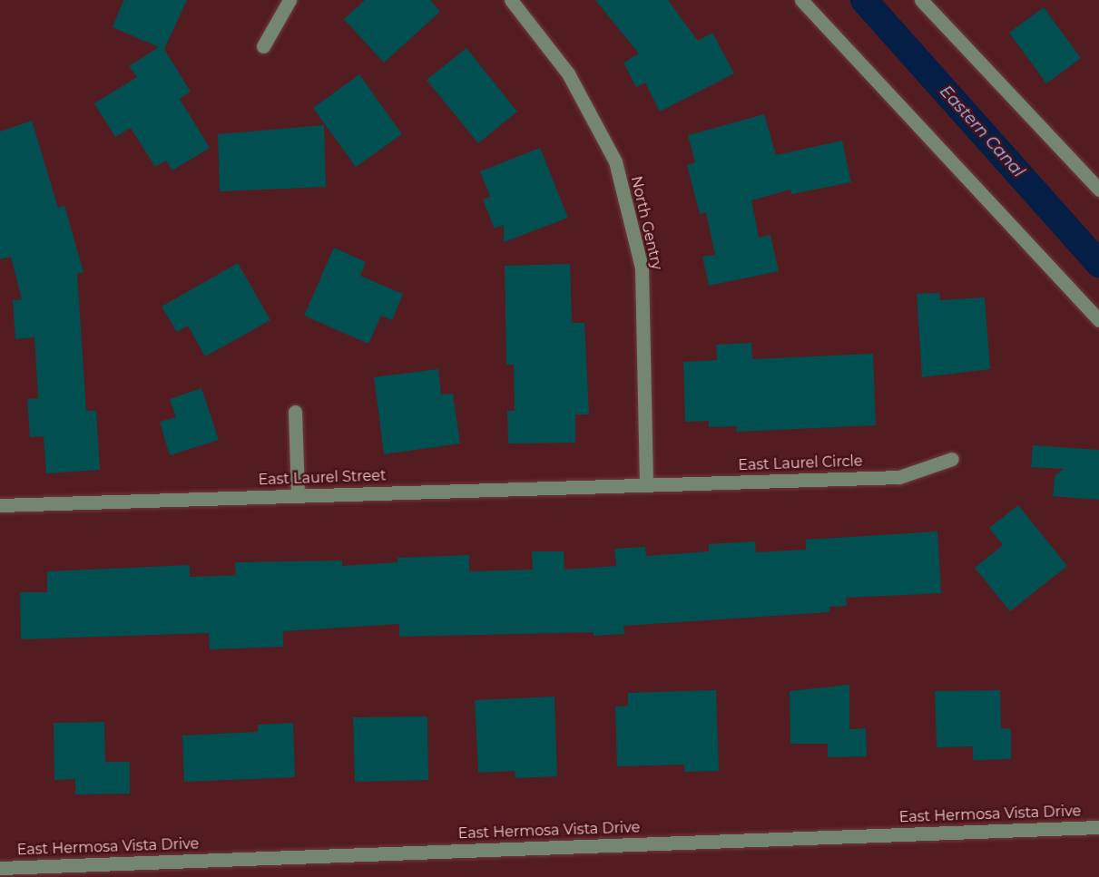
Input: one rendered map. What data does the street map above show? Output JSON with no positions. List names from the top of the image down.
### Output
{
  "streets": {
    "street": [
      "North Gentry",
      "East Laurel Circle",
      "East Laurel Street",
      "East Hermosa Vista Drive"
    ]
  },
  "crossings": [
    ["North Gentry", "East Laurel Circle"],
    ["North Gentry", "East Laurel Street"],
    ["East Laurel Circle", "East Laurel Street"]
  ],
  "water": ["Eastern Canal"]
}
